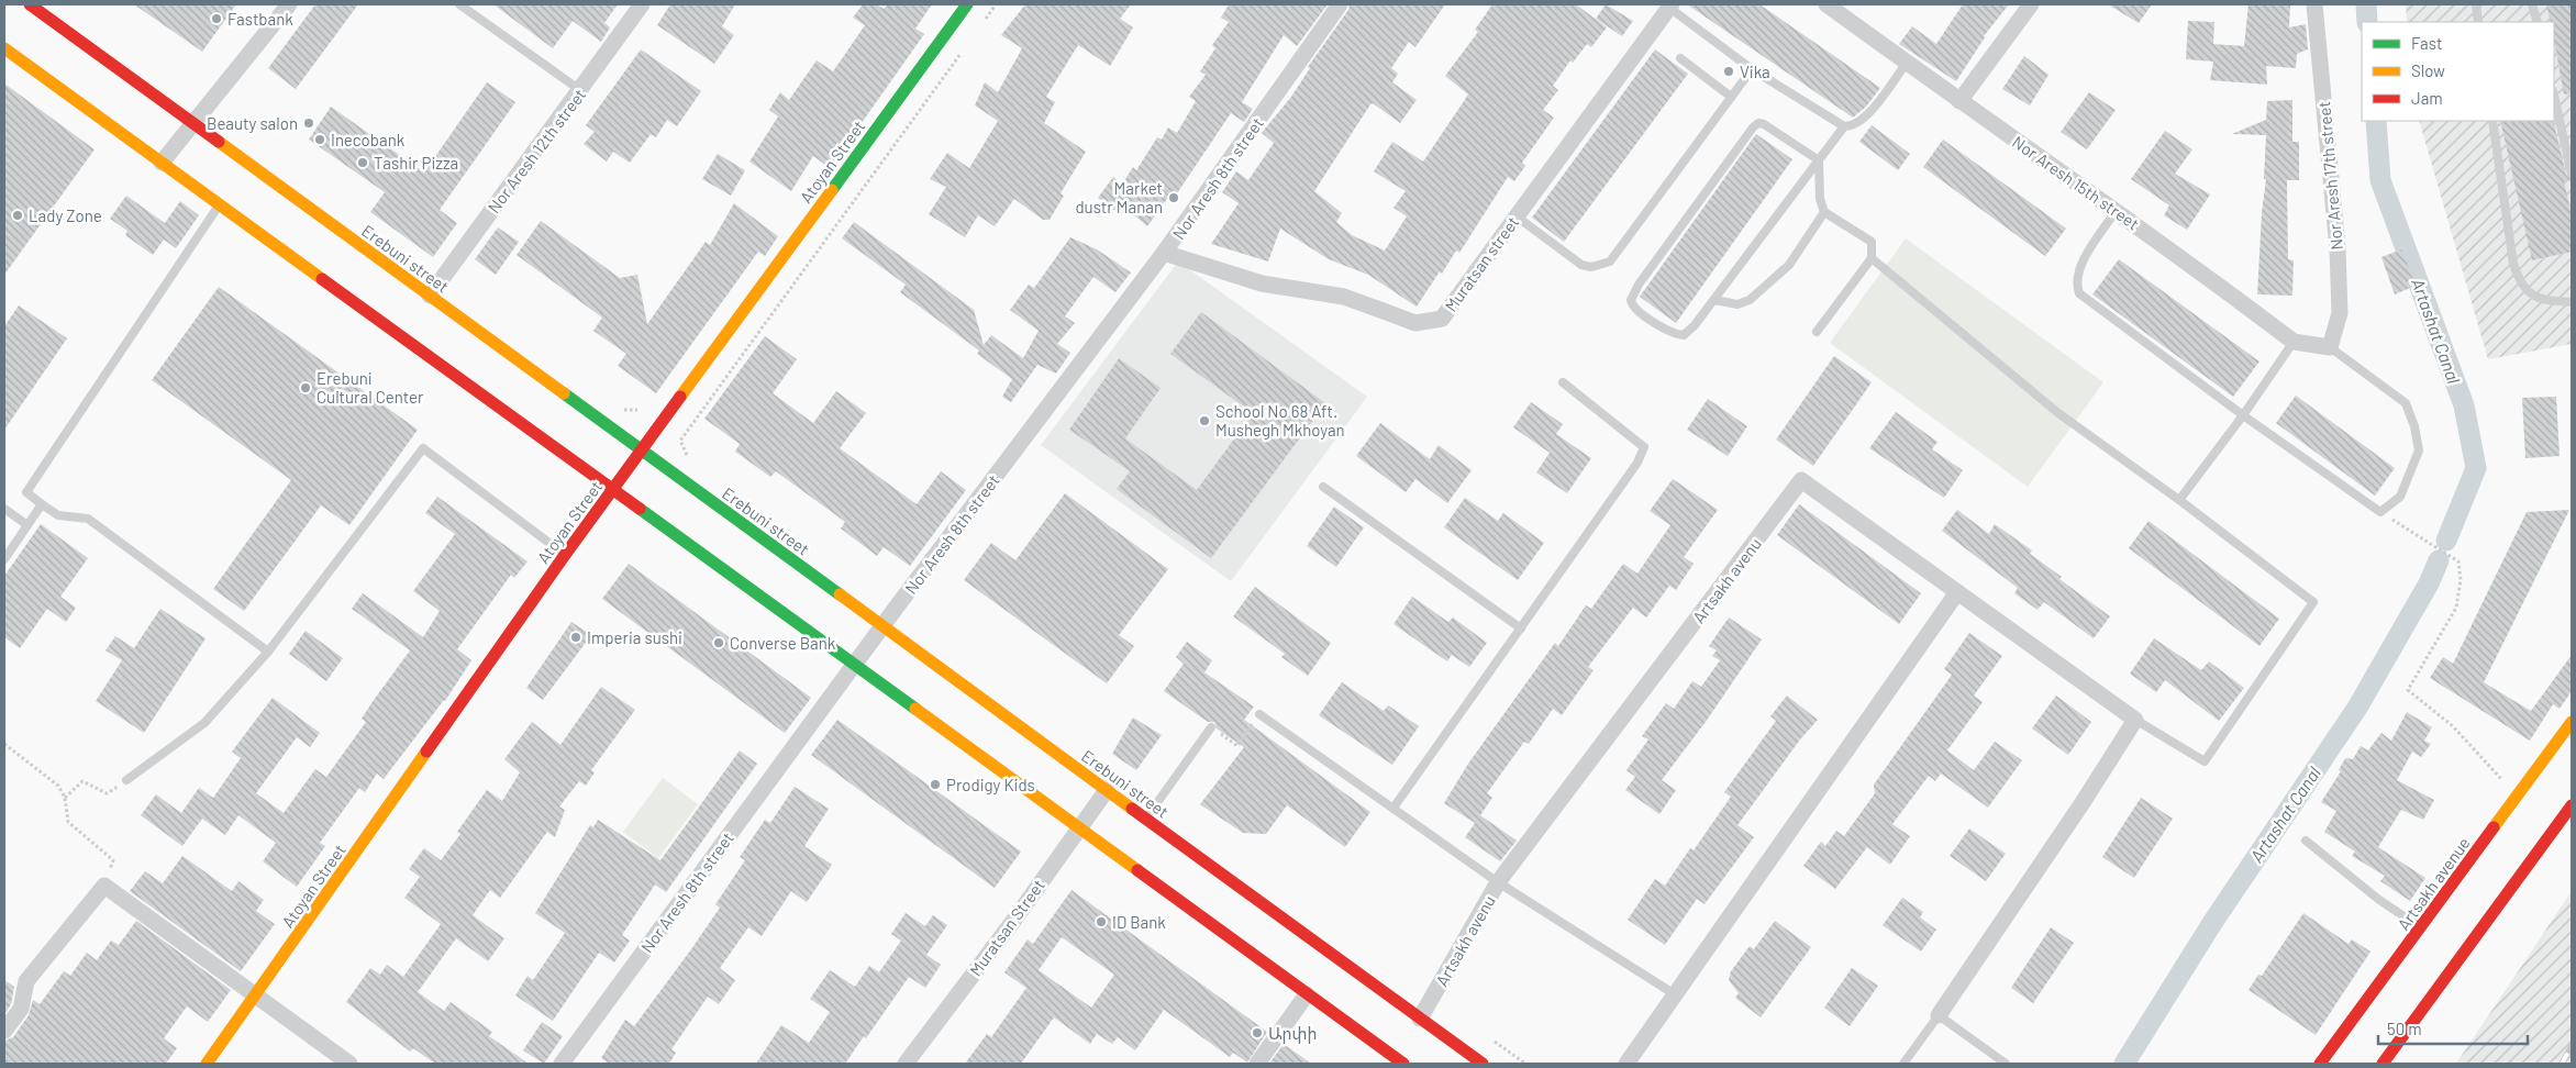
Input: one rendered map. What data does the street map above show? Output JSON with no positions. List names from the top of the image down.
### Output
{
  "streets": {
    "main road": ["Atoyan Street", "Erebuni street", "Artsakh avenue"],
    "street": [
      "Nor Aresh 12th street",
      "Nor Aresh 17th street",
      "Nor Aresh 8th street",
      "Nor Aresh 15th street",
      "Muratsan street",
      "Artsakh avenu",
      "Muratsan Street"
    ]
  },
  "crossings": [
    ["Nor Aresh 12th street", "Erebuni street"],
    ["Atoyan Street", "Erebuni street"],
    ["Nor Aresh 17th street", "Nor Aresh 15th street"],
    ["Nor Aresh 8th street", "Erebuni street"],
    ["Nor Aresh 8th street", "Muratsan street"],
    ["Erebuni street", "Artsakh avenu"],
    ["Erebuni street", "Muratsan Street"]
  ],
  "water": ["Artashat Canal"],
  "places": [
    "Fastbank",
    "Vika",
    "Beauty salon",
    "Inecobank",
    "Tashir Pizza",
    "Market dustr Manan",
    "Lady Zone",
    "Erebuni Cultural Center",
    "School No 68 Aft. Mushegh Mkhoyan",
    "Imperia sushi",
    "Converse Bank",
    "Prodigy Kids",
    "ID Bank",
    "Արփի"
  ],
  "legend": ["Fast", "Slow", "Jam"],
  "scale_bar": "50 m"
}
